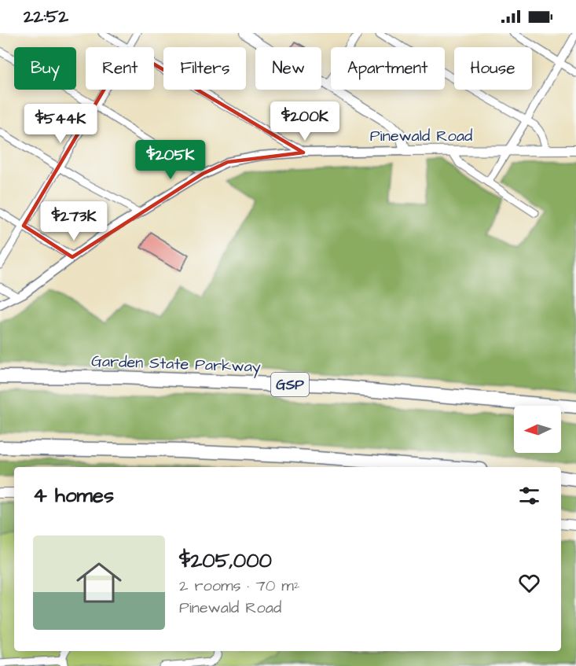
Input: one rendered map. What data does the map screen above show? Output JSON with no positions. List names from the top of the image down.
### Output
{
  "streets": {
    "highway": ["Garden State Parkway", "GSP"],
    "main road": ["Pinewald Road"]
  },
  "north": "left",
  "page": {
    "status": "22:52",
    "chip": [
      "Buy",
      "Rent",
      "Filters",
      "New",
      "Apartment",
      "House"
    ],
    "price": [
      "$200K",
      "$544K",
      "$205K",
      "$273K"
    ],
    "heading": "4 homes",
    "list": [
      {
        "name": "$205,000",
        "note": "2 rooms · 70 m² · Pinewald Road"
      }
    ]
  }
}
